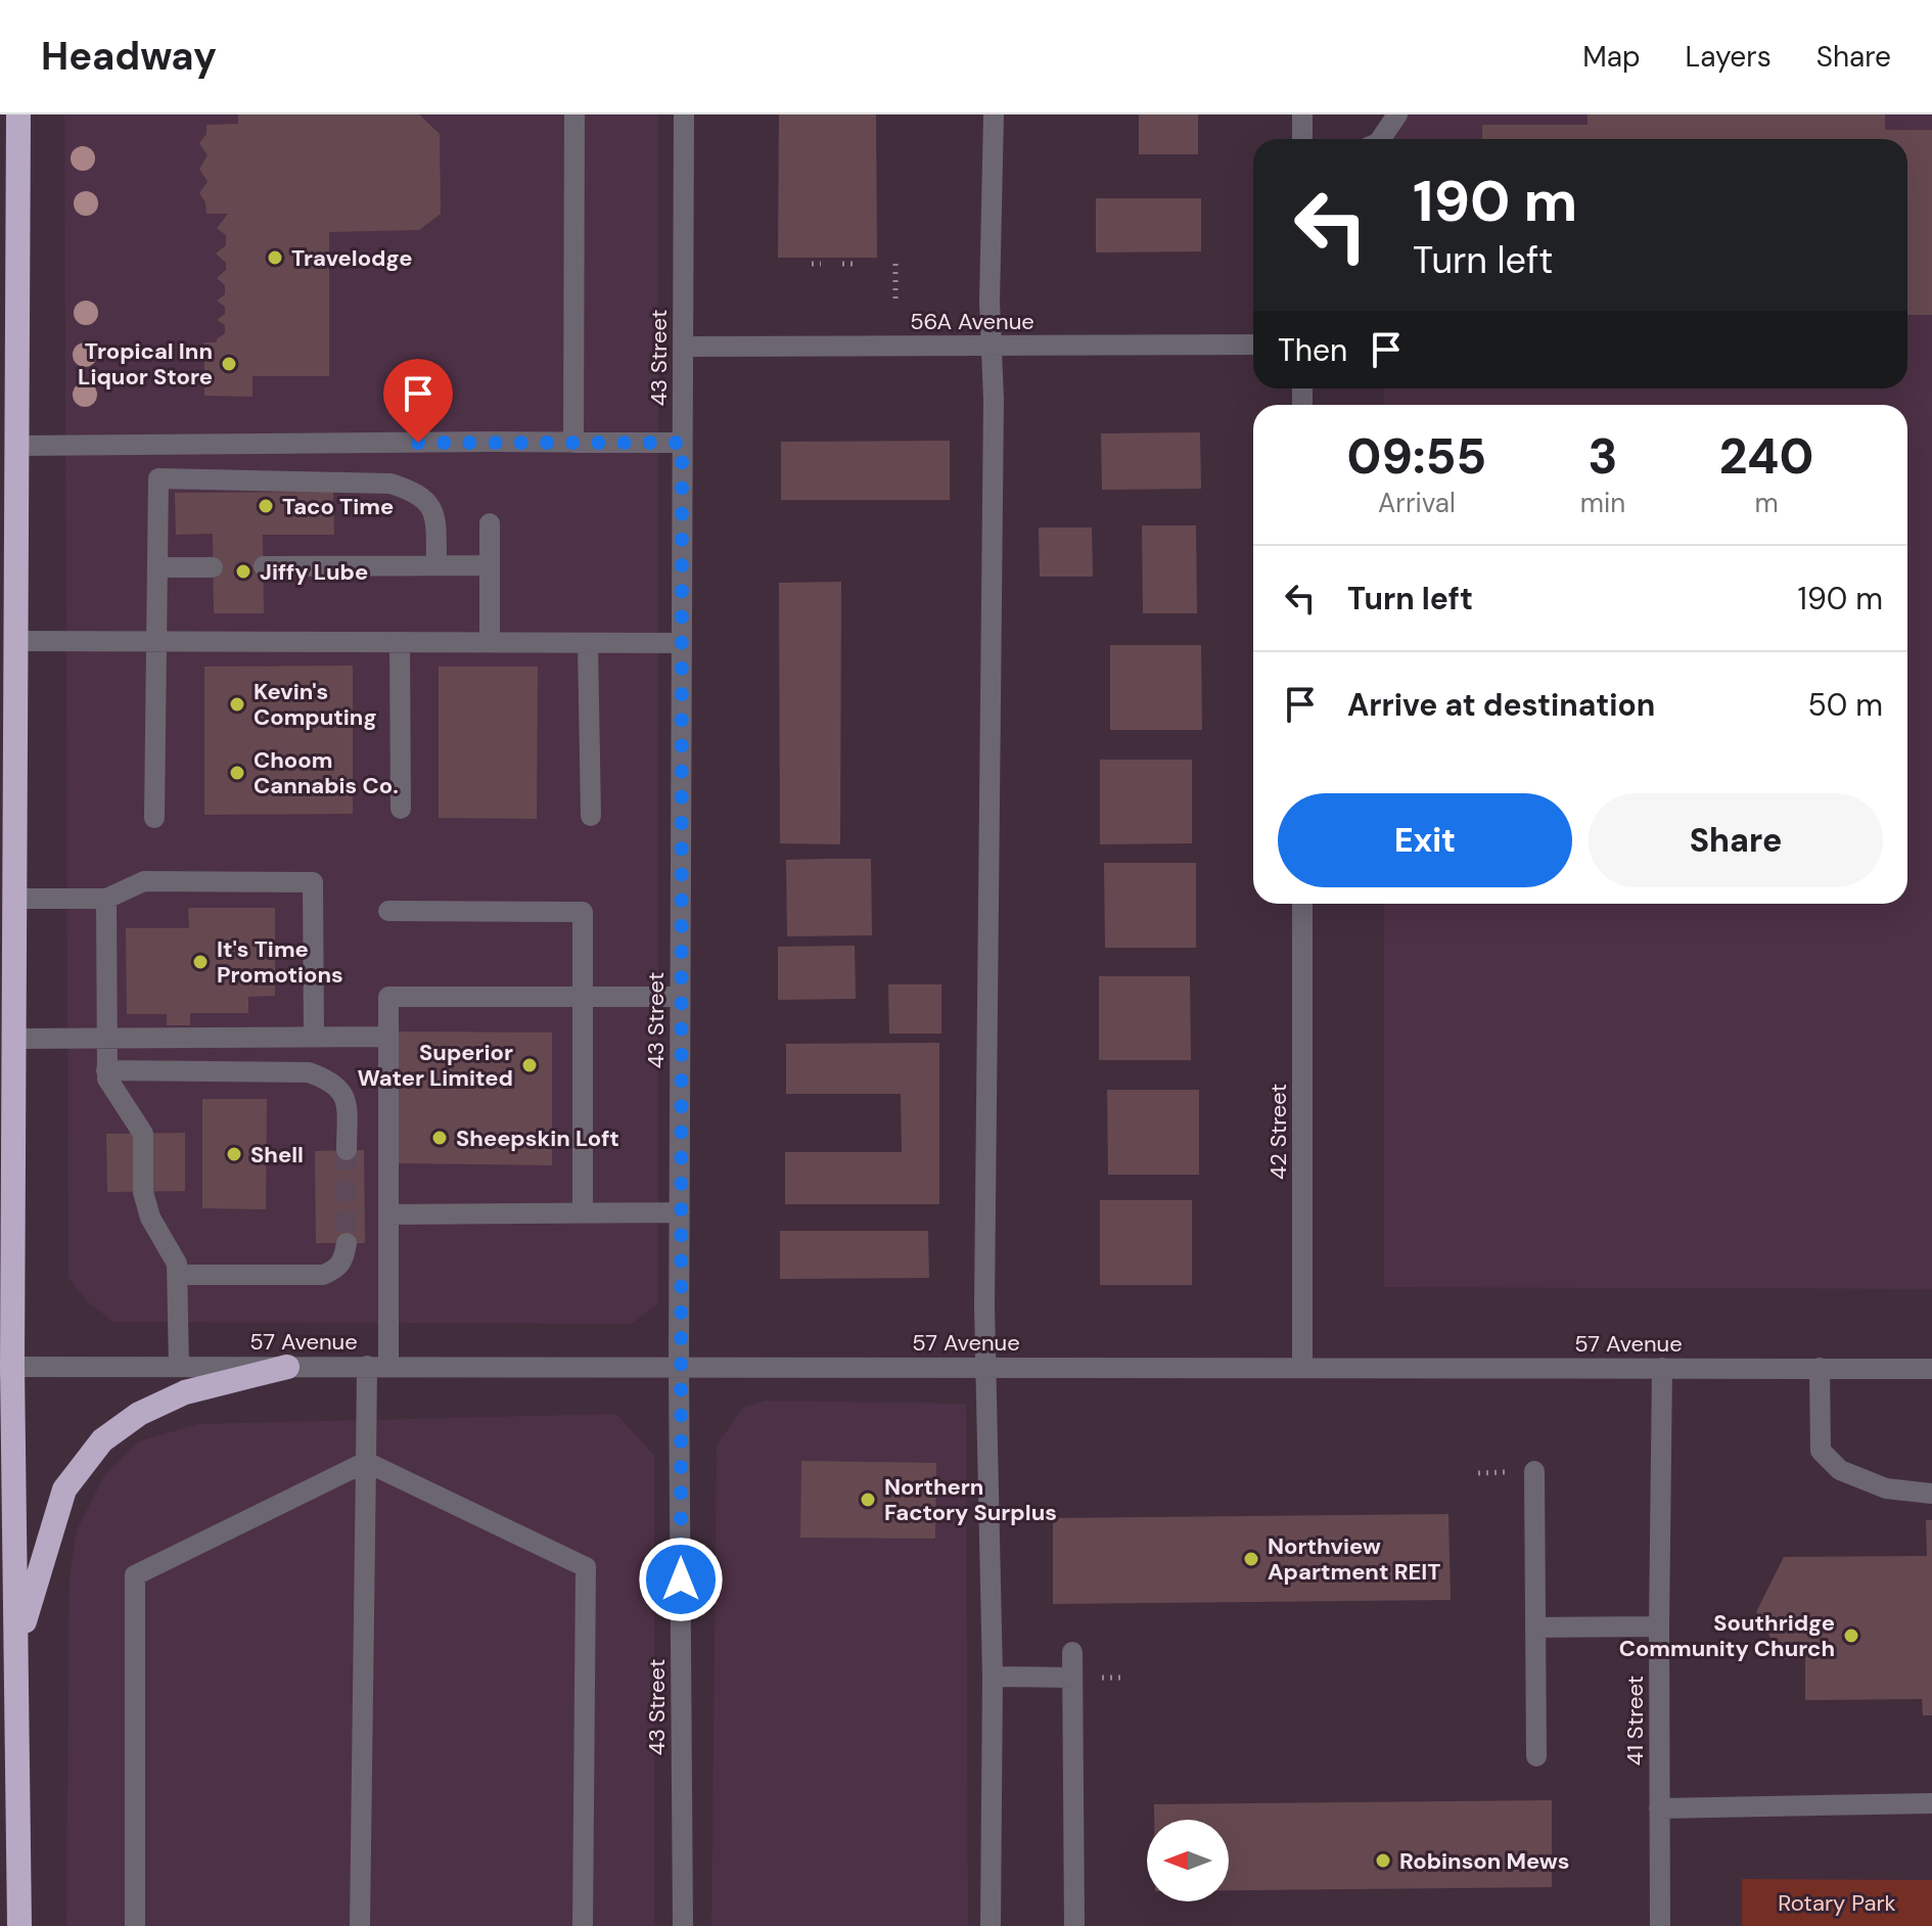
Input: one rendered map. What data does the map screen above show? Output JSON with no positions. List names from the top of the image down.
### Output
{
  "streets": {
    "street": [
      "56A Avenue",
      "43 Street",
      "42 Street",
      "57 Avenue",
      "41 Street"
    ]
  },
  "crossings": [
    ["56A Avenue", "43 Street"],
    ["43 Street", "57 Avenue"],
    ["42 Street", "57 Avenue"],
    ["57 Avenue", "41 Street"]
  ],
  "parks": ["Rotary Park"],
  "places": [
    "Travelodge",
    "Tropical Inn Liquor Store",
    "Taco Time",
    "Jiffy Lube",
    "Kevin's Computing",
    "Choom Cannabis Co.",
    "It's Time Promotions",
    "Superior Water Limited",
    "Sheepskin Loft",
    "Shell",
    "Northern Factory Surplus",
    "Northview Apartment REIT",
    "Southridge Community Church",
    "Robinson Mews"
  ],
  "north": "left",
  "page": {
    "header": "Headway",
    "nav": ["Map", "Layers", "Share"],
    "turn": ["190 m", "Turn left"],
    "then": "Then",
    "eta": [
      "09:55",
      "Arrival",
      "3",
      "min",
      "240",
      "m"
    ],
    "list": [
      {
        "name": "Turn left",
        "value": "190 m"
      },
      {
        "name": "Arrive at destination",
        "value": "50 m"
      }
    ],
    "buttons": ["Exit", "Share"]
  }
}
